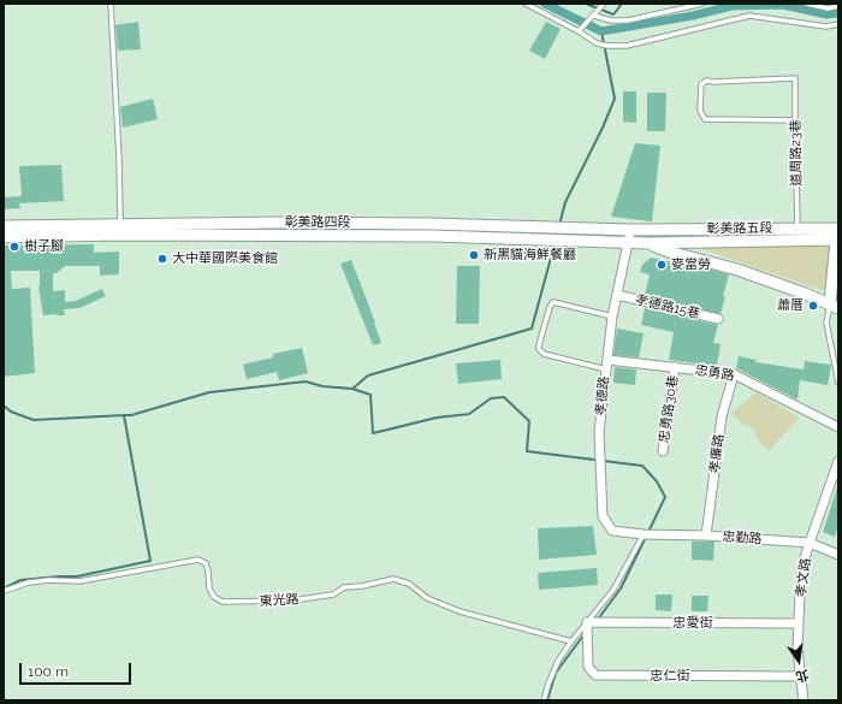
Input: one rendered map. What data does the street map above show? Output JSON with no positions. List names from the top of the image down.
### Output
{
  "streets": {
    "main road": ["彰美路四段", "彰美路五段"],
    "street": [
      "孝德路15巷",
      "忠勇路",
      "孝德路",
      "忠勇路30巷",
      "孝廉路",
      "忠勤路",
      "孝文路",
      "忠愛街",
      "忠仁街"
    ],
    "lane": ["道周路23巷", "東光路"]
  },
  "crossings": [
    ["道周路23巷", "彰美路五段"],
    ["彰美路四段", "彰美路五段"],
    ["彰美路四段", "孝德路"],
    ["彰美路五段", "孝德路"],
    ["孝德路15巷", "孝德路"],
    ["忠勇路", "孝德路"],
    ["忠勇路", "忠勇路30巷"],
    ["忠勇路", "孝廉路"],
    ["孝德路", "忠勤路"],
    ["孝廉路", "忠勤路"],
    ["忠勤路", "孝文路"],
    ["孝文路", "忠愛街"],
    ["孝文路", "忠仁街"],
    ["忠愛街", "忠仁街"]
  ],
  "places": [
    "樹子腳",
    "新黑貓海鮮餐廳",
    "大中華國際美食館",
    "麥當勞",
    "蕭厝"
  ],
  "scale_bar": "100 m",
  "north": "bottom"
}
